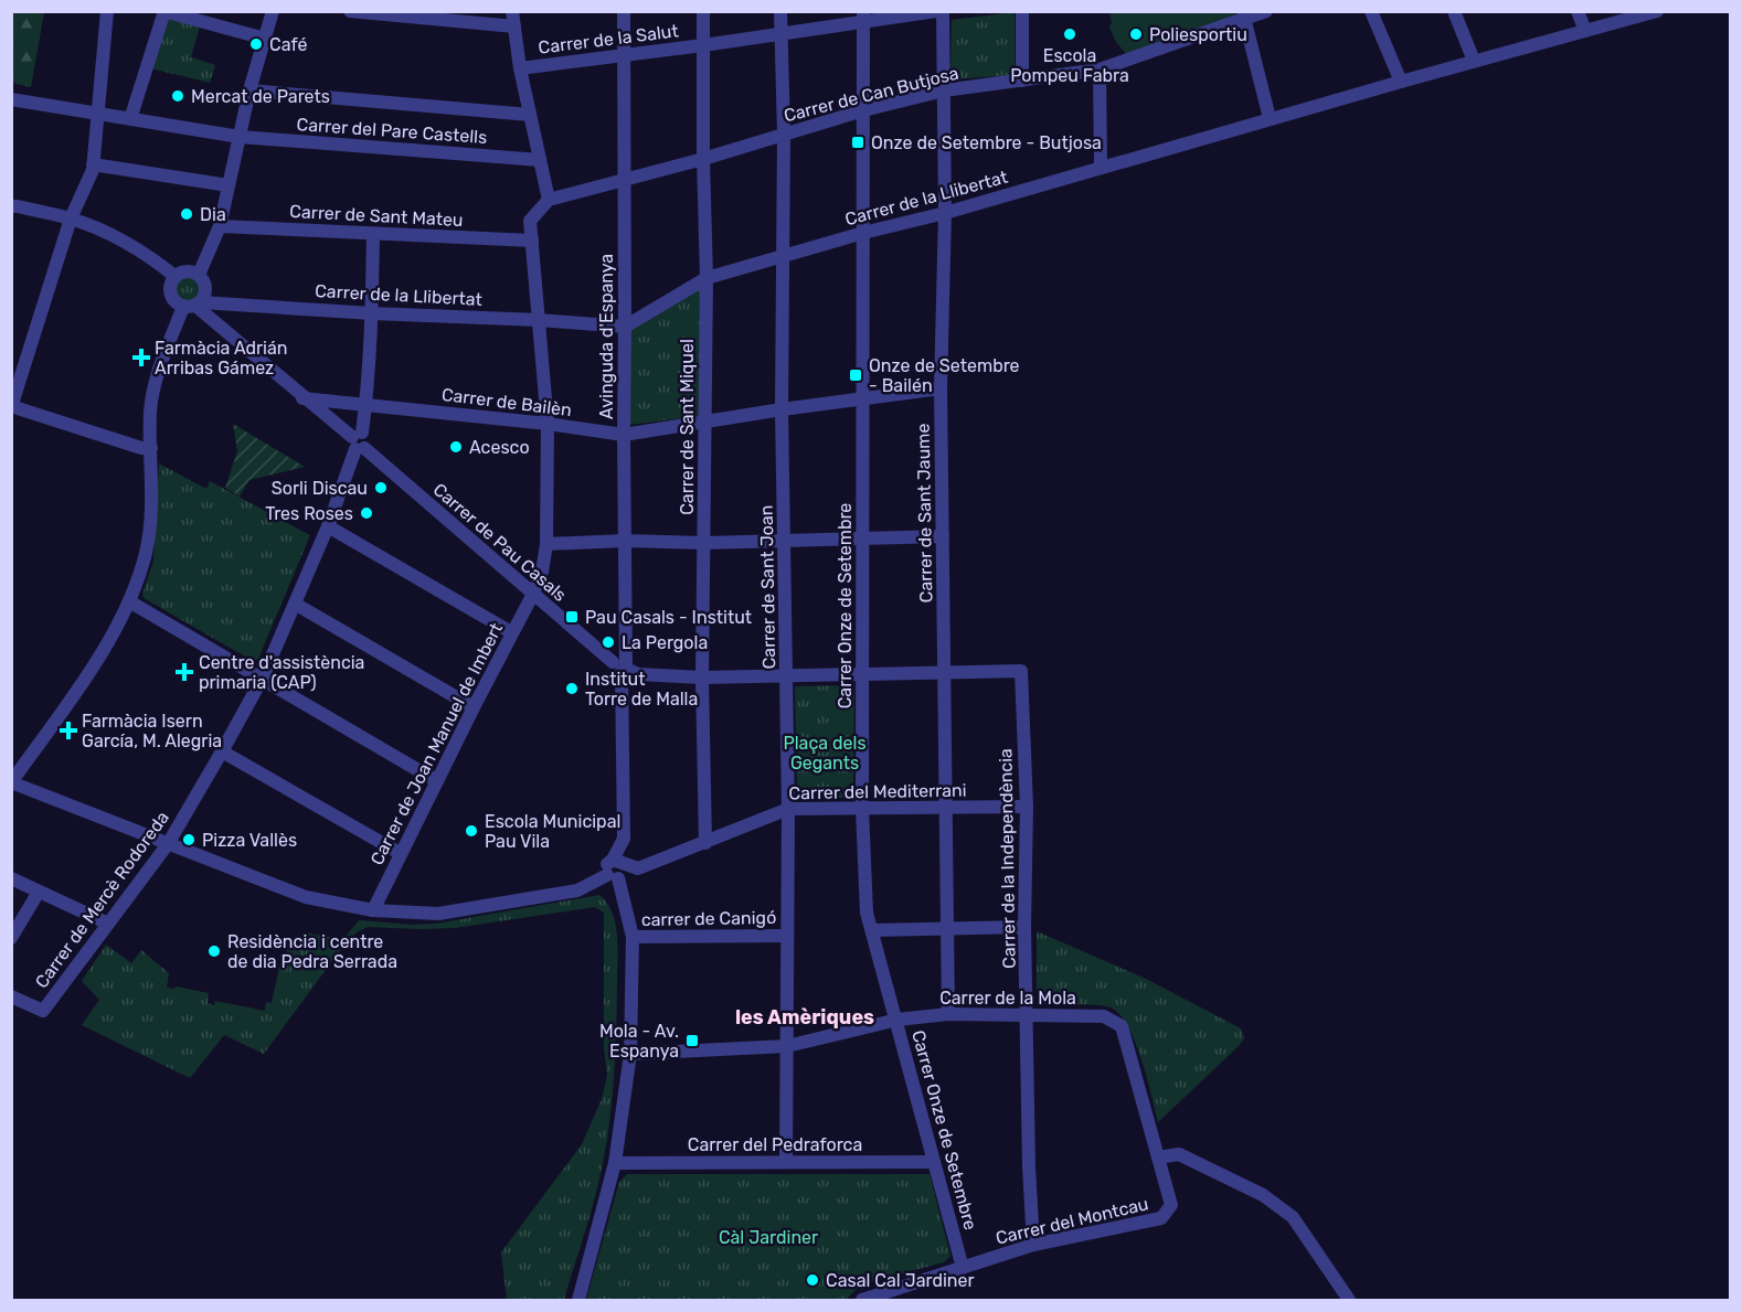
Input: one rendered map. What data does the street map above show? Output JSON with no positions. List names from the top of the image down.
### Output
{
  "streets": {
    "street": [
      "Carrer de la Salut",
      "Carrer de Can Butjosa",
      "Carrer del Pare Castells",
      "Carrer de la Llibertat",
      "Carrer de Sant Mateu",
      "Avinguda d'Espanya",
      "Carrer de Bailèn",
      "Carrer de Sant Miquel",
      "Carrer de Sant Jaume",
      "Carrer de Pau Casals",
      "Carrer de Sant Joan",
      "Carrer Onze de Setembre",
      "Carrer de Joan Manuel de Imbert",
      "Carrer del Mediterrani",
      "Carrer de la Independència",
      "Carrer de Mercè Rodoreda",
      "carrer de Canigó",
      "Carrer de la Mola",
      "Carrer del Pedraforca",
      "Carrer del Montcau"
    ]
  },
  "crossings": [
    ["Carrer de la Salut", "Avinguda d'Espanya"],
    ["Carrer de la Salut", "Carrer de Sant Miquel"],
    ["Carrer de la Salut", "Carrer de Sant Joan"],
    ["Carrer de la Salut", "Carrer Onze de Setembre"],
    ["Carrer de Can Butjosa", "Avinguda d'Espanya"],
    ["Carrer de Can Butjosa", "Carrer de Sant Miquel"],
    ["Carrer de Can Butjosa", "Carrer de Sant Jaume"],
    ["Carrer de Can Butjosa", "Carrer de Sant Joan"],
    ["Carrer de Can Butjosa", "Carrer Onze de Setembre"],
    ["Carrer de Can Butjosa", "Carrer de Joan Manuel de Imbert"],
    ["Carrer de la Llibertat", "Avinguda d'Espanya"],
    ["Carrer de la Llibertat", "Carrer de Sant Miquel"],
    ["Carrer de la Llibertat", "Carrer de Sant Jaume"],
    ["Carrer de la Llibertat", "Carrer de Pau Casals"],
    ["Carrer de la Llibertat", "Carrer de Sant Joan"],
    ["Carrer de la Llibertat", "Carrer Onze de Setembre"],
    ["Carrer de la Llibertat", "Carrer de Joan Manuel de Imbert"],
    ["Carrer de la Llibertat", "Carrer de Mercè Rodoreda"],
    ["Carrer de Sant Mateu", "Carrer de Joan Manuel de Imbert"],
    ["Carrer de Sant Mateu", "Carrer de Mercè Rodoreda"],
    ["Avinguda d'Espanya", "Carrer de Bailèn"],
    ["Avinguda d'Espanya", "Carrer de Pau Casals"],
    ["Avinguda d'Espanya", "Carrer del Mediterrani"],
    ["Carrer de Bailèn", "Carrer de Sant Miquel"],
    ["Carrer de Bailèn", "Carrer de Sant Jaume"],
    ["Carrer de Bailèn", "Carrer de Pau Casals"],
    ["Carrer de Bailèn", "Carrer de Sant Joan"],
    ["Carrer de Bailèn", "Carrer Onze de Setembre"],
    ["Carrer de Bailèn", "Carrer de Joan Manuel de Imbert"],
    ["Carrer de Bailèn", "Carrer de Mercè Rodoreda"],
    ["Carrer de Sant Miquel", "Carrer del Mediterrani"],
    ["Carrer de Sant Jaume", "Carrer del Mediterrani"],
    ["Carrer de Sant Jaume", "Carrer de la Independència"],
    ["Carrer de Sant Jaume", "Carrer de la Mola"],
    ["Carrer de Pau Casals", "Carrer de Joan Manuel de Imbert"],
    ["Carrer de Pau Casals", "Carrer de Mercè Rodoreda"],
    ["Carrer de Sant Joan", "Carrer del Mediterrani"],
    ["Carrer de Sant Joan", "carrer de Canigó"],
    ["Carrer de Sant Joan", "Carrer de la Mola"],
    ["Carrer de Sant Joan", "Carrer del Pedraforca"],
    ["Carrer Onze de Setembre", "Carrer del Mediterrani"],
    ["Carrer Onze de Setembre", "Carrer de la Mola"],
    ["Carrer Onze de Setembre", "Carrer del Pedraforca"],
    ["Carrer Onze de Setembre", "Carrer del Montcau"],
    ["Carrer del Mediterrani", "Carrer de la Independència"],
    ["Carrer de la Independència", "Carrer de la Mola"],
    ["Carrer de la Independència", "Carrer del Montcau"],
    ["Carrer de la Mola", "Carrer del Montcau"]
  ],
  "districts": ["les Amèriques"],
  "parks": ["Plaça dels Gegants", "Càl Jardiner"],
  "places": {
    "other": [
      "Escola Pompeu Fabra",
      "Poliesportiu",
      "Café",
      "Mercat de Parets",
      "Dia",
      "Acesco",
      "Sorli Discau",
      "Tres Roses",
      "La Pergola",
      "Institut Torre de Malla",
      "Escola Municipal Pau Vila",
      "Pizza Vallès",
      "Residència i centre de dia Pedra Serrada",
      "Casal Cal Jardiner"
    ],
    "transit": [
      "Onze de Setembre - Butjosa",
      "Onze de Setembre - Bailén",
      "Pau Casals - Institut",
      "Mola - Av. Espanya"
    ],
    "health": ["Farmàcia Adrián Arribas Gámez", "Centre d'assistència primaria (CAP)", "Farmàcia Isern García, M. Alegria"]
  }
}
